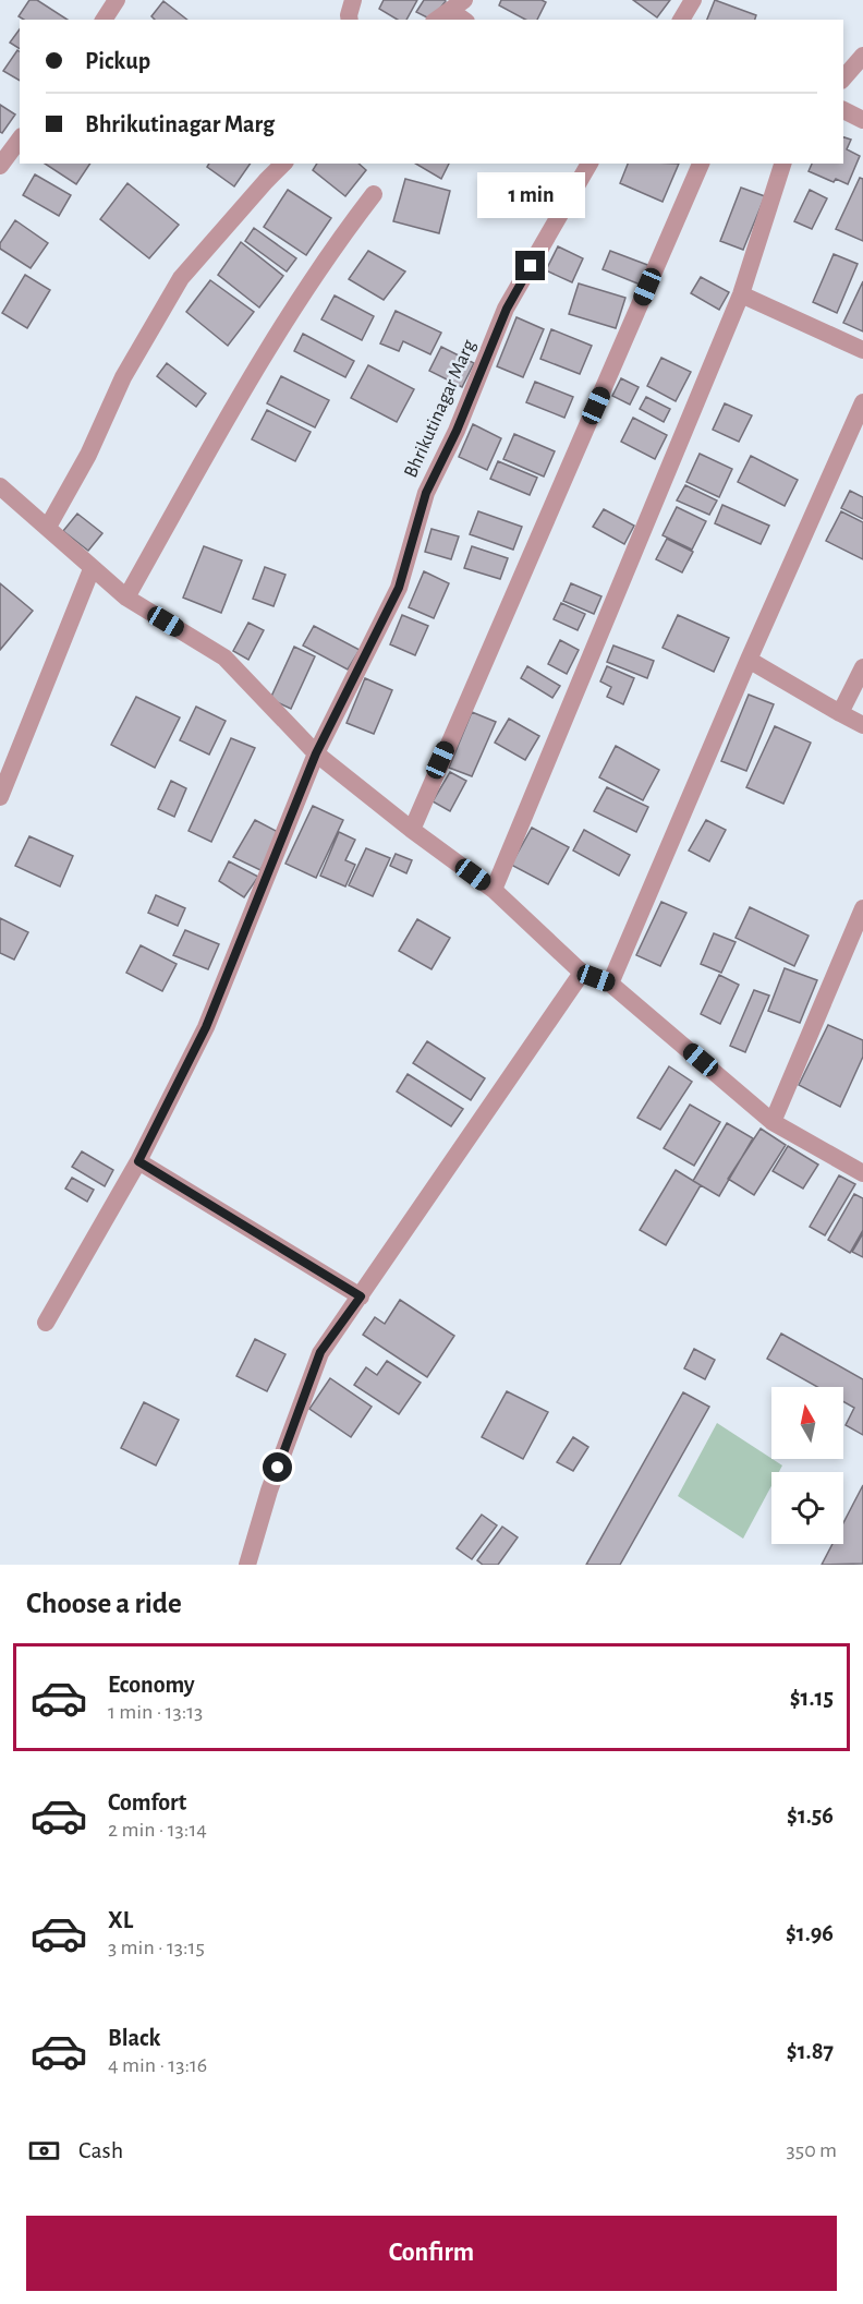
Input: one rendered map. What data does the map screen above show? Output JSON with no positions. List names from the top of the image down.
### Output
{
  "streets": {
    "street": ["Bhrikutinagar Marg"]
  },
  "north": "top",
  "page": {
    "banner": ["Pickup", "Bhrikutinagar Marg"],
    "bubble": "1 min",
    "heading": "Choose a ride",
    "list": [
      {
        "name": "Economy",
        "note": "1 min · 13:13",
        "value": "$1.15"
      },
      {
        "name": "Comfort",
        "note": "2 min · 13:14",
        "value": "$1.56"
      },
      {
        "name": "XL",
        "note": "3 min · 13:15",
        "value": "$1.96"
      },
      {
        "name": "Black",
        "note": "4 min · 13:16",
        "value": "$1.87"
      }
    ],
    "pay": ["Cash", "350 m"],
    "buttons": "Confirm"
  }
}
